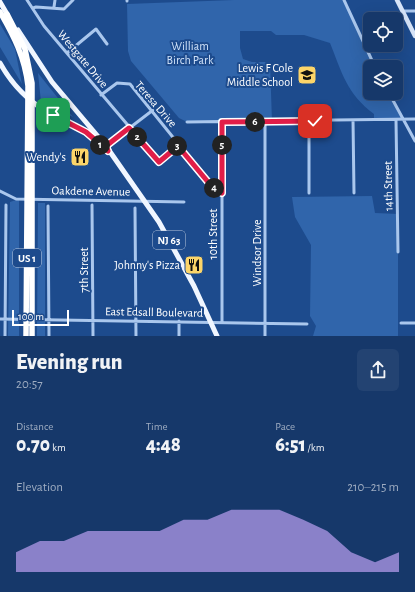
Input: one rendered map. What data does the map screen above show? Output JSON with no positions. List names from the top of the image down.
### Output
{
  "streets": {
    "highway": ["US 1"],
    "main road": ["NJ 63"],
    "street": [
      "Westgate Drive",
      "Teresa Drive",
      "14th Street",
      "Oakdene Avenue",
      "10th Street",
      "Windsor Drive",
      "7th Street",
      "East Edsall Boulevard"
    ]
  },
  "crossings": [
    ["Westgate Drive", "Teresa Drive"],
    ["Teresa Drive", "10th Street"],
    ["Oakdene Avenue", "NJ 63"],
    ["10th Street", "East Edsall Boulevard"],
    ["NJ 63", "US 1"],
    ["NJ 63", "East Edsall Boulevard"],
    ["Windsor Drive", "East Edsall Boulevard"],
    ["7th Street", "East Edsall Boulevard"]
  ],
  "parks": ["William Birch Park"],
  "places": {
    "school or university": ["Lewis F Cole Middle School"],
    "restaurant": ["Wendy's", "Johnny's Pizza"]
  },
  "scale_bar": "100 m",
  "page": {
    "pins": [
      "6",
      "2",
      "1",
      "5",
      "3",
      "4"
    ],
    "scale": "100 m",
    "heading": ["Evening run", "20:57"],
    "stats": [
      ["Distance", "0.70 km"],
      ["Time", "4:48"],
      ["Pace", "6:51 /km"]
    ],
    "chart": ["Elevation", "210–215 m"]
  }
}
